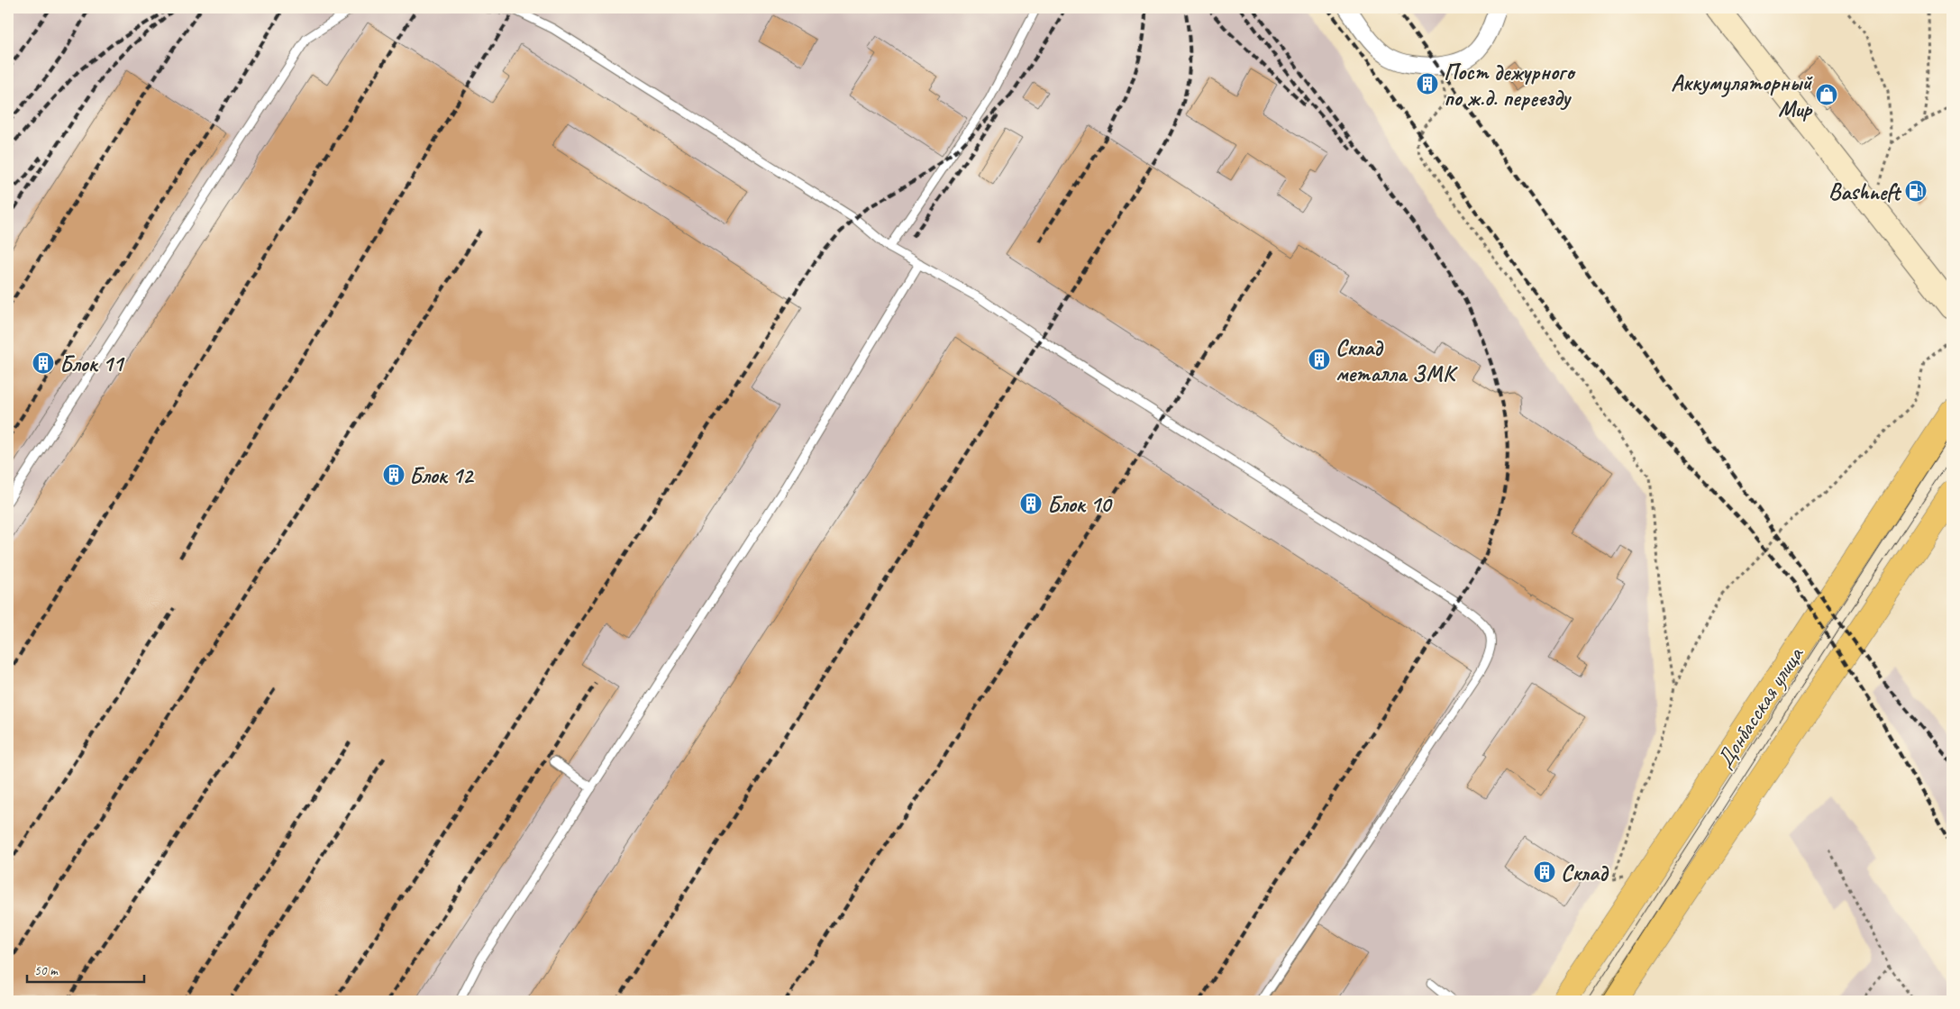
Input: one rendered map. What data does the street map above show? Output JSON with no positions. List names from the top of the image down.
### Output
{
  "streets": {
    "main road": ["Донбасская улица"]
  },
  "places": {
    "building": [
      "Пост дежурного по ж.д. переезду",
      "Склад металла ЗМК",
      "Блок 11",
      "Блок 12",
      "Блок 10",
      "Склад"
    ],
    "shop": ["Аккумуляторный Мир"],
    "fuel station": ["Bashneft"]
  },
  "scale_bar": "50 m"
}
